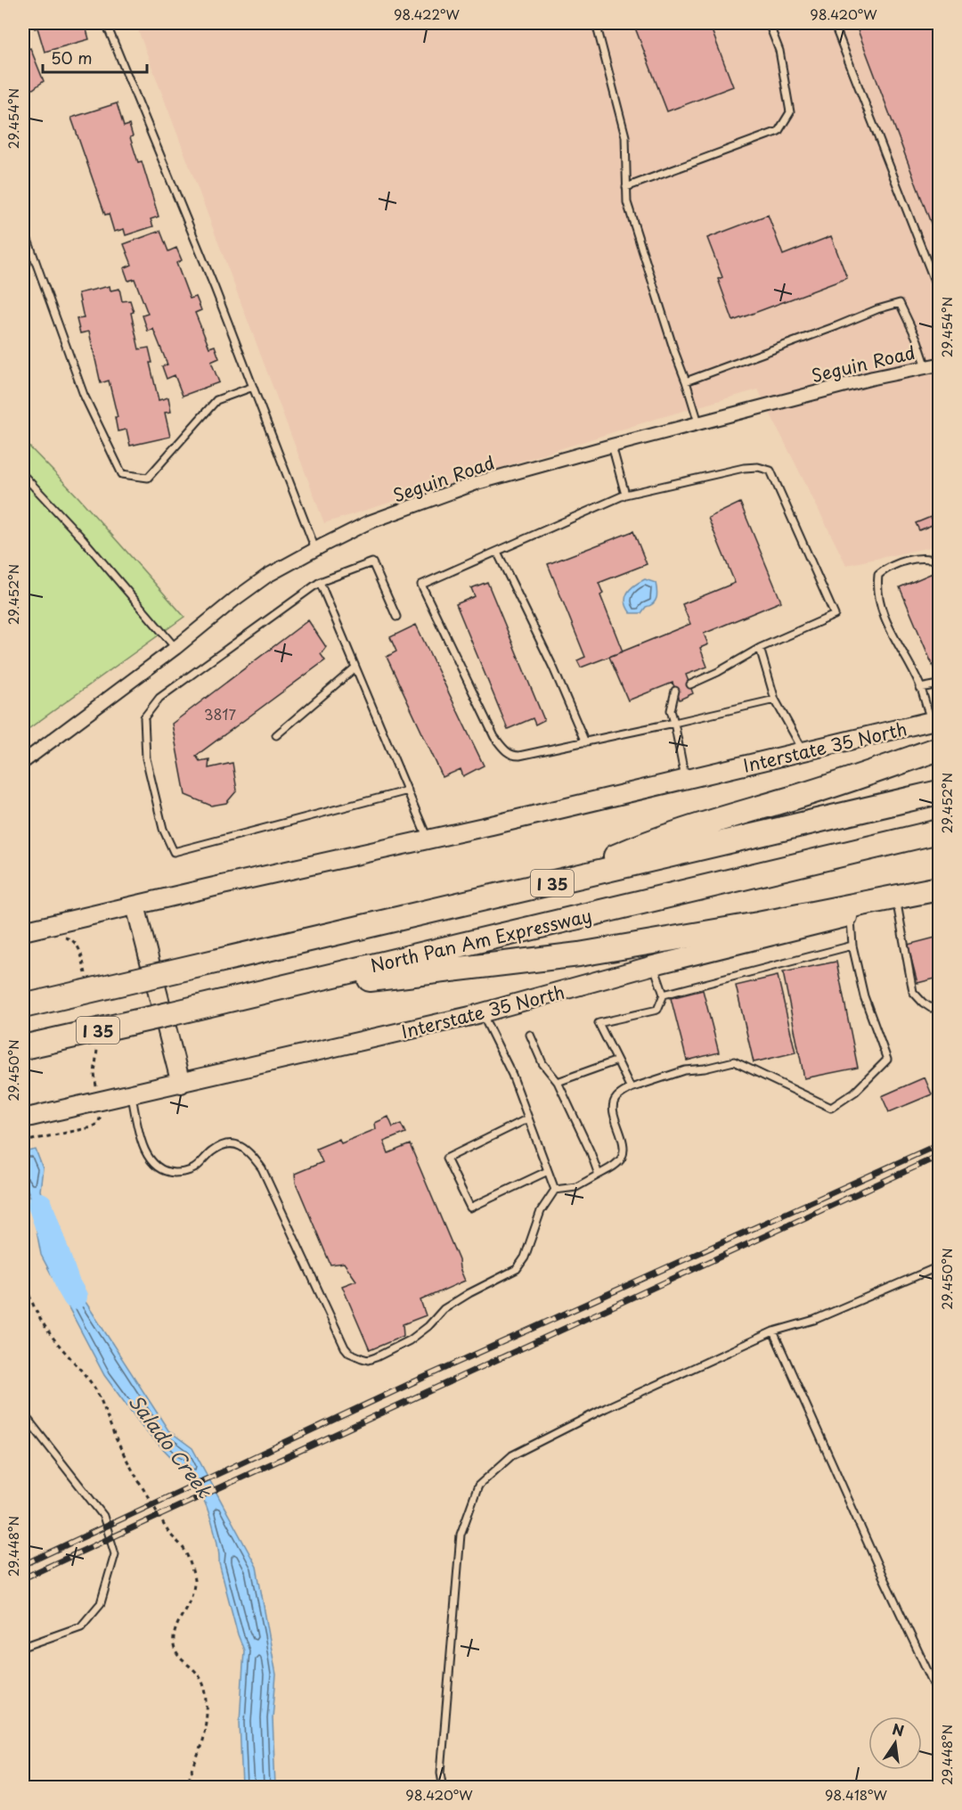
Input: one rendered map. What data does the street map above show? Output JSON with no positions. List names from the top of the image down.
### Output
{
  "streets": {
    "highway": ["I 35", "North Pan Am Expressway"],
    "main road": ["Interstate 35 North"],
    "street": ["Seguin Road"]
  },
  "water": ["Salado Creek"],
  "house_numbers": ["3817"],
  "scale_bar": "50 m",
  "north": "top",
  "coordinates": [
    "98.422°W",
    "98.420°W",
    "29.454°N",
    "29.452°N",
    "29.450°N",
    "29.448°N",
    "98.418°W"
  ]
}
